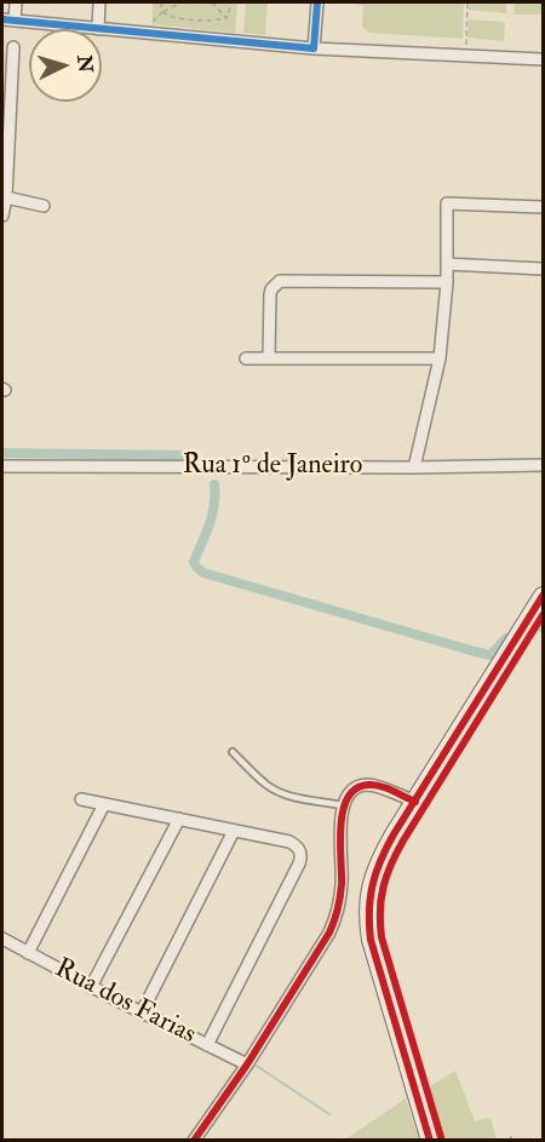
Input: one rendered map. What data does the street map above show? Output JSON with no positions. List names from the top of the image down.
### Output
{
  "streets": {
    "street": ["Rua 1º de Janeiro", "Rua dos Farias"]
  },
  "north": "right"
}
